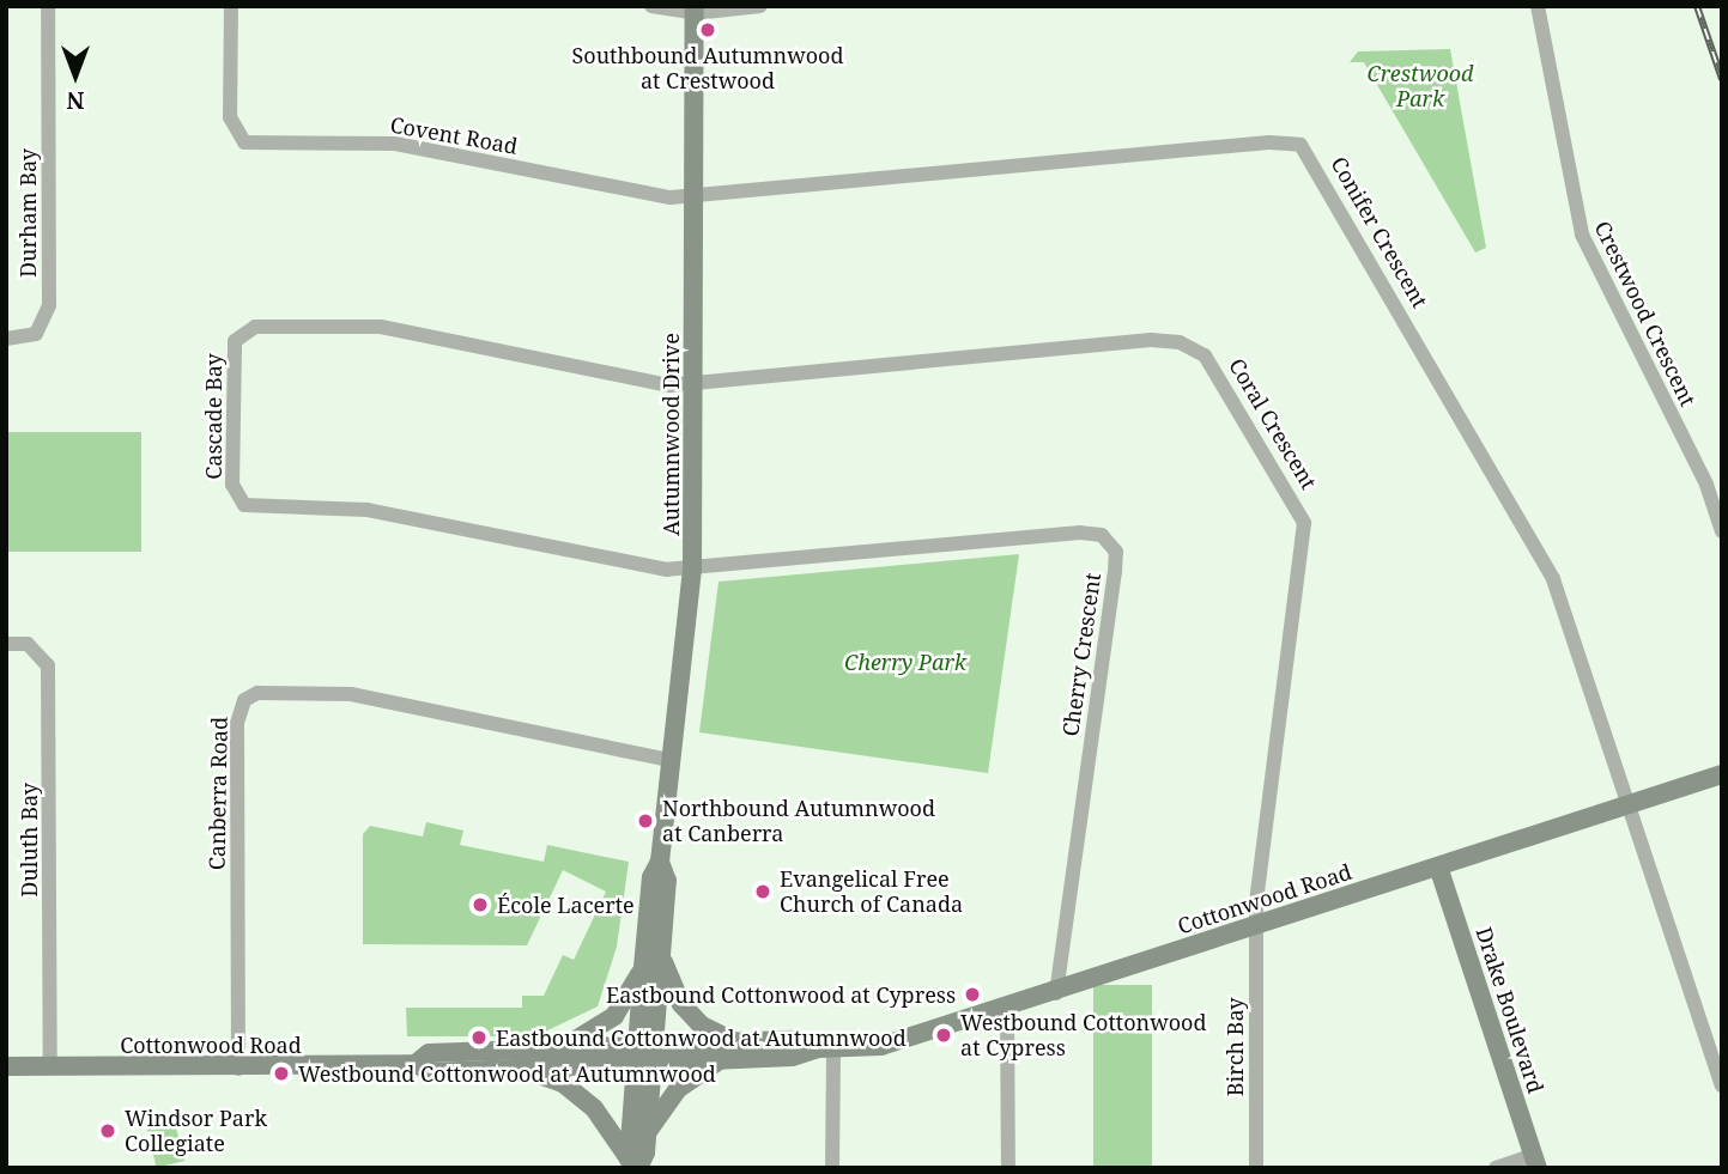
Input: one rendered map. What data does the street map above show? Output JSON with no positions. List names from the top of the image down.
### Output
{
  "streets": {
    "street": [
      "Covent Road",
      "Durham Bay",
      "Conifer Crescent",
      "Crestwood Crescent",
      "Cascade Bay",
      "Coral Crescent",
      "Autumnwood Drive",
      "Cherry Crescent",
      "Canberra Road",
      "Duluth Bay",
      "Cottonwood Road",
      "Drake Boulevard",
      "Birch Bay"
    ]
  },
  "crossings": [
    ["Covent Road", "Conifer Crescent"],
    ["Covent Road", "Autumnwood Drive"],
    ["Conifer Crescent", "Autumnwood Drive"],
    ["Conifer Crescent", "Cottonwood Road"],
    ["Cascade Bay", "Coral Crescent"],
    ["Cascade Bay", "Autumnwood Drive"],
    ["Cascade Bay", "Cherry Crescent"],
    ["Coral Crescent", "Autumnwood Drive"],
    ["Coral Crescent", "Cottonwood Road"],
    ["Coral Crescent", "Birch Bay"],
    ["Autumnwood Drive", "Cherry Crescent"],
    ["Autumnwood Drive", "Canberra Road"],
    ["Autumnwood Drive", "Cottonwood Road"],
    ["Cherry Crescent", "Cottonwood Road"],
    ["Canberra Road", "Cottonwood Road"],
    ["Duluth Bay", "Cottonwood Road"],
    ["Cottonwood Road", "Drake Boulevard"],
    ["Cottonwood Road", "Birch Bay"]
  ],
  "parks": ["Crestwood Park", "Cherry Park"],
  "places": [
    "Southbound Autumnwood at Crestwood",
    "Northbound Autumnwood at Canberra",
    "Evangelical Free Church of Canada",
    "École Lacerte",
    "Eastbound Cottonwood at Cypress",
    "Westbound Cottonwood at Cypress",
    "Eastbound Cottonwood at Autumnwood",
    "Westbound Cottonwood at Autumnwood",
    "Windsor Park Collegiate"
  ],
  "north": "bottom"
}
